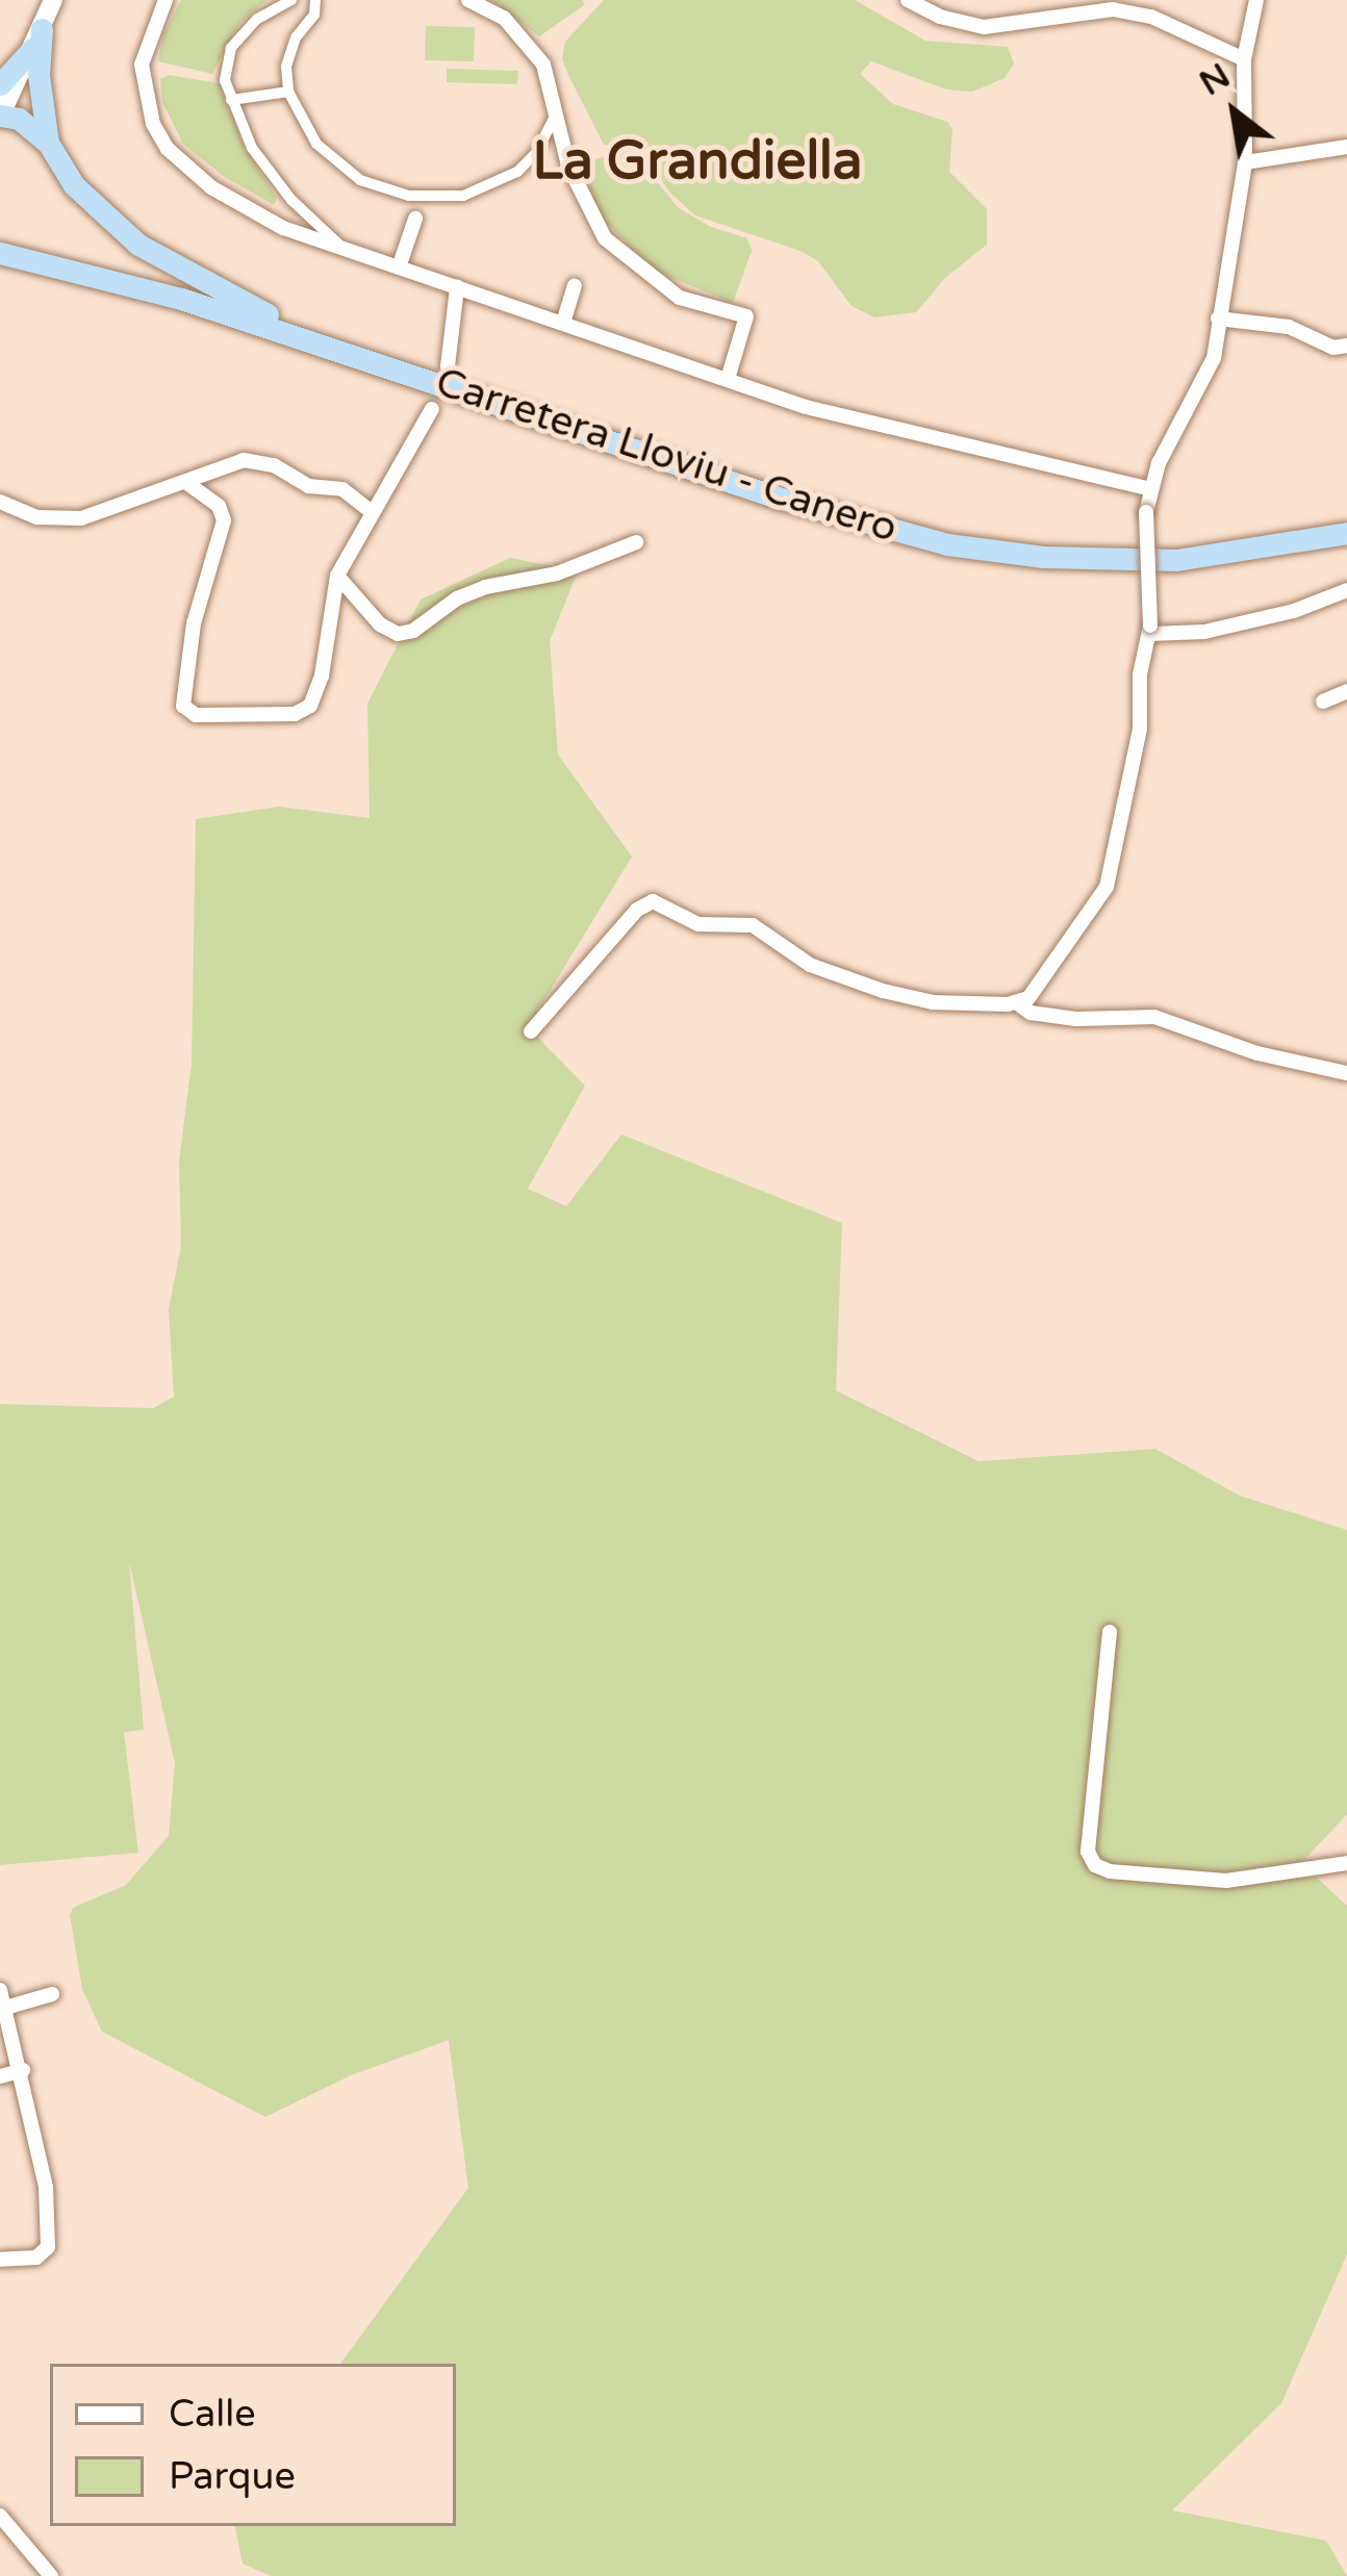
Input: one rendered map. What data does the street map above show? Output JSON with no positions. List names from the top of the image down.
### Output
{
  "streets": {
    "highway": ["Carretera Lloviu - Canero"]
  },
  "districts": ["La Grandiella"],
  "legend": ["Calle", "Parque"],
  "north": "top left"
}
